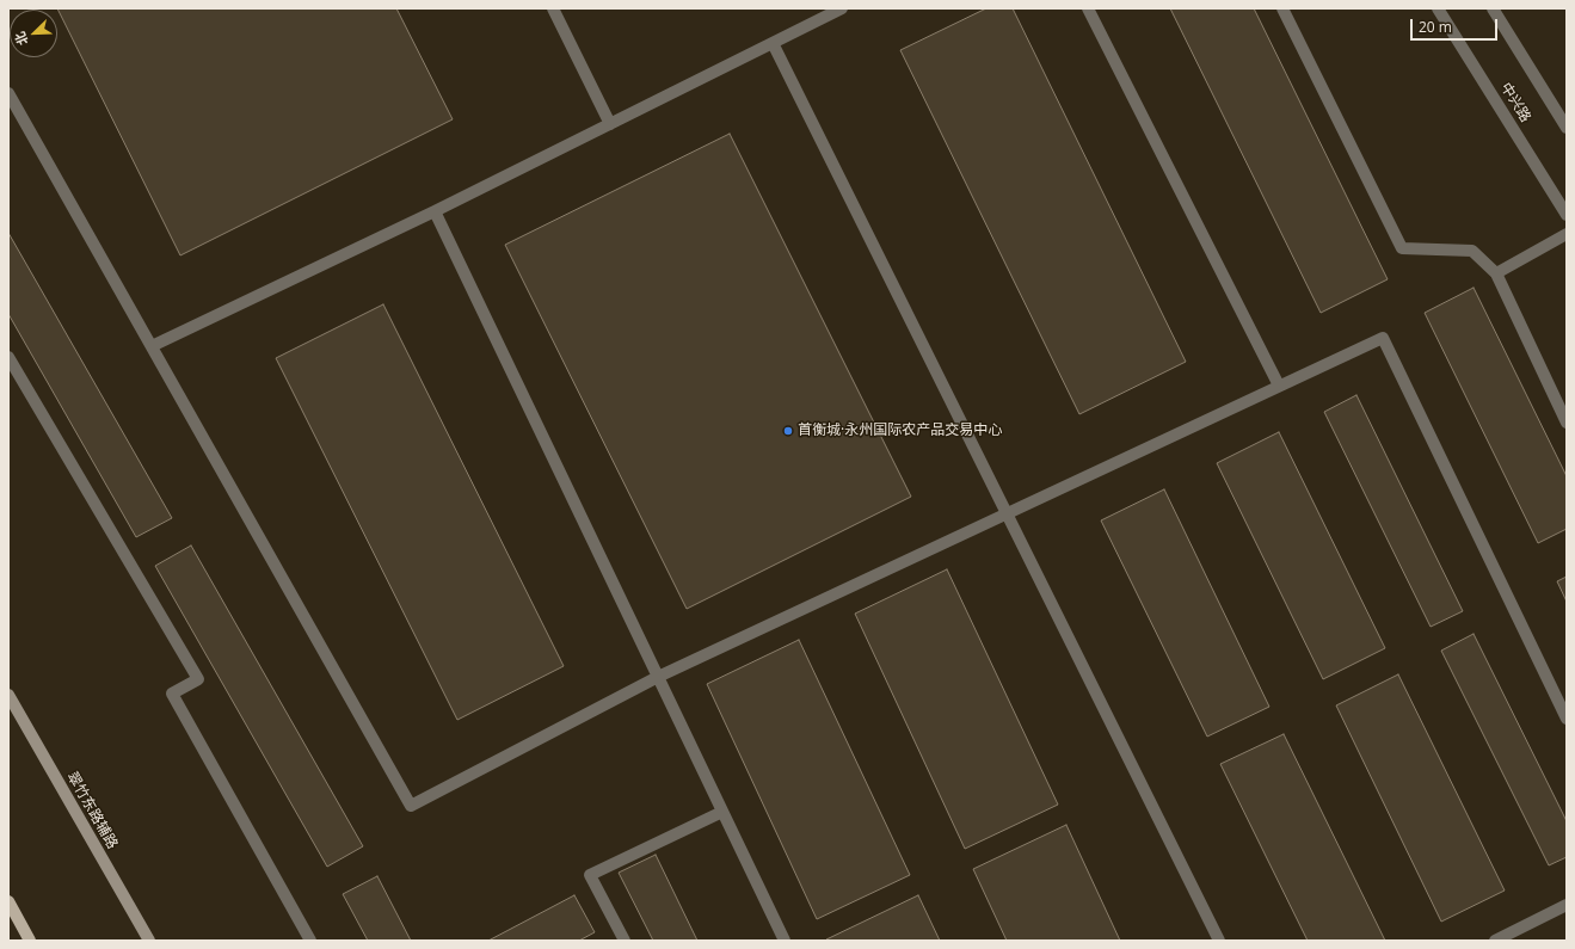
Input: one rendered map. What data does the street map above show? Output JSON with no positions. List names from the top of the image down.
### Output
{
  "streets": {
    "main road": ["翠竹东路辅路"],
    "street": ["中兴路"]
  },
  "places": ["首衡城·永州国际农产品交易中心"],
  "scale_bar": "20 m",
  "north": "bottom left"
}
